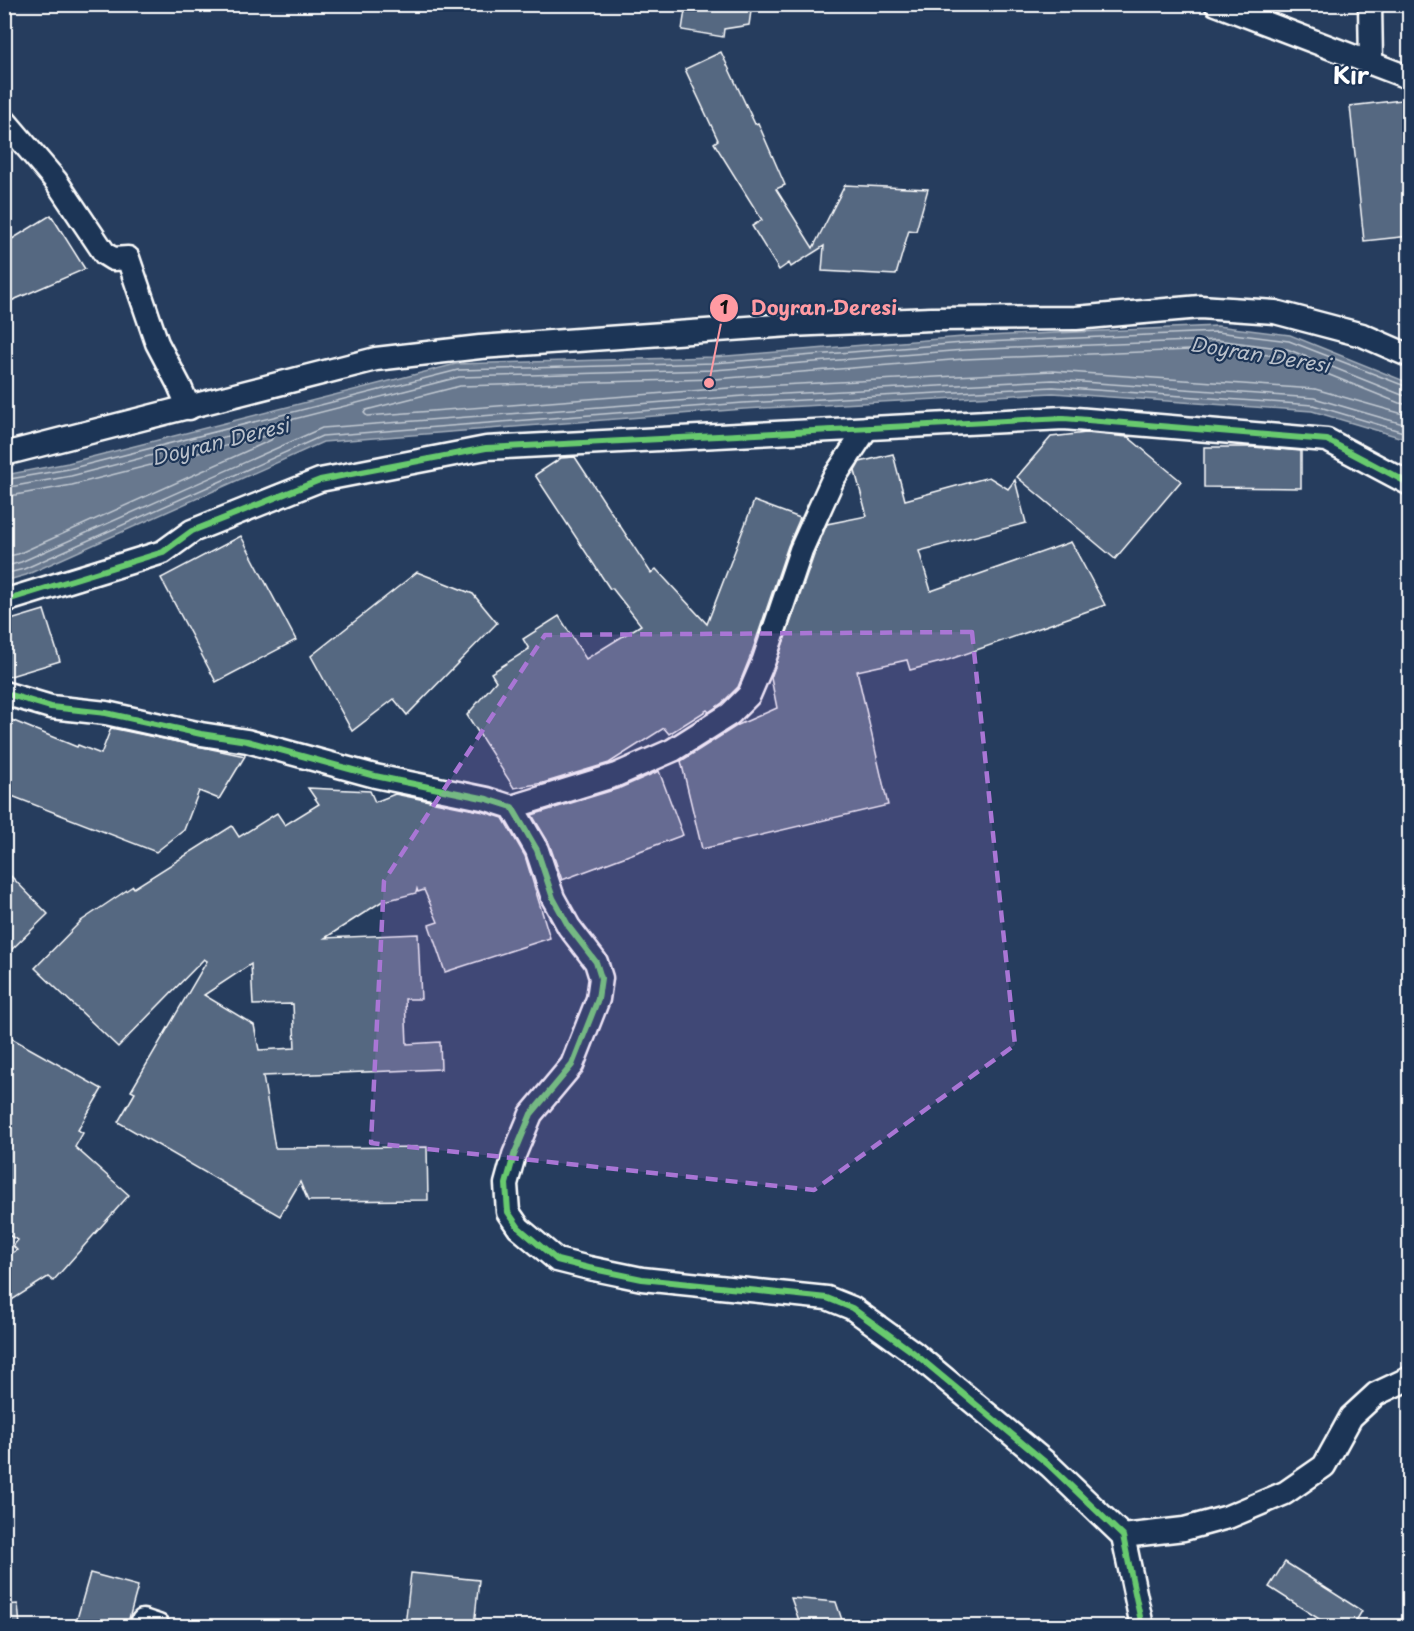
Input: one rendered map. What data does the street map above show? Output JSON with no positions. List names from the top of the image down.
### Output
{
  "districts": ["Kır"],
  "water": ["Doyran Deresi"],
  "places": ["Doyran Deresi"]
}
